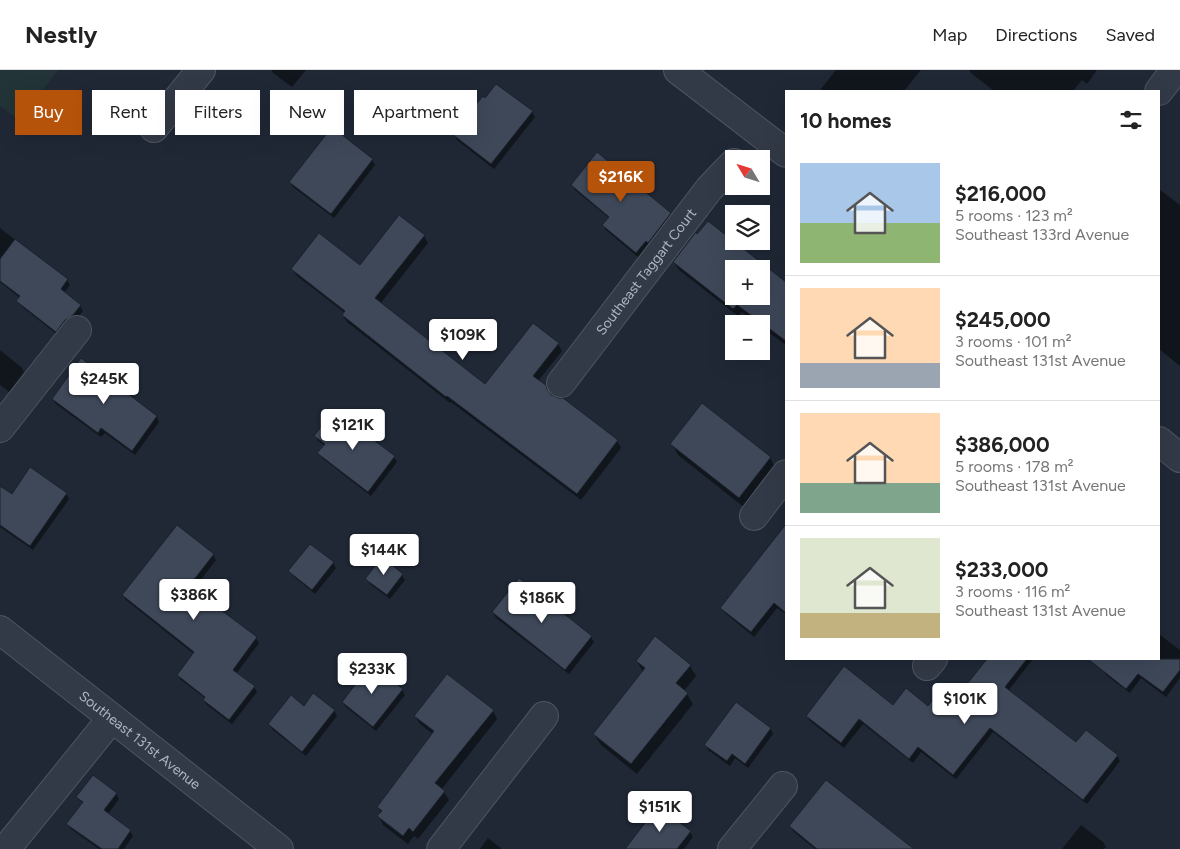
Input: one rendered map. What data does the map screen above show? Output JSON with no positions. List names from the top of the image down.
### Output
{
  "streets": {
    "street": ["Southeast Taggart Court", "Southeast 131st Avenue"]
  },
  "north": "top left",
  "page": {
    "header": "Nestly",
    "nav": ["Map", "Directions", "Saved"],
    "chip": [
      "Buy",
      "Rent",
      "Filters",
      "New",
      "Apartment"
    ],
    "heading": "10 homes",
    "map_buttons": ["+", "−"],
    "list": [
      {
        "name": "$216,000",
        "note": "5 rooms · 123 m² · Southeast 133rd Avenue"
      },
      {
        "name": "$245,000",
        "note": "3 rooms · 101 m² · Southeast 131st Avenue"
      },
      {
        "name": "$386,000",
        "note": "5 rooms · 178 m² · Southeast 131st Avenue"
      },
      {
        "name": "$233,000",
        "note": "3 rooms · 116 m² · Southeast 131st Avenue"
      }
    ],
    "price": [
      "$216K",
      "$109K",
      "$245K",
      "$121K",
      "$144K",
      "$386K",
      "$186K",
      "$233K",
      "$101K",
      "$151K"
    ]
  }
}
